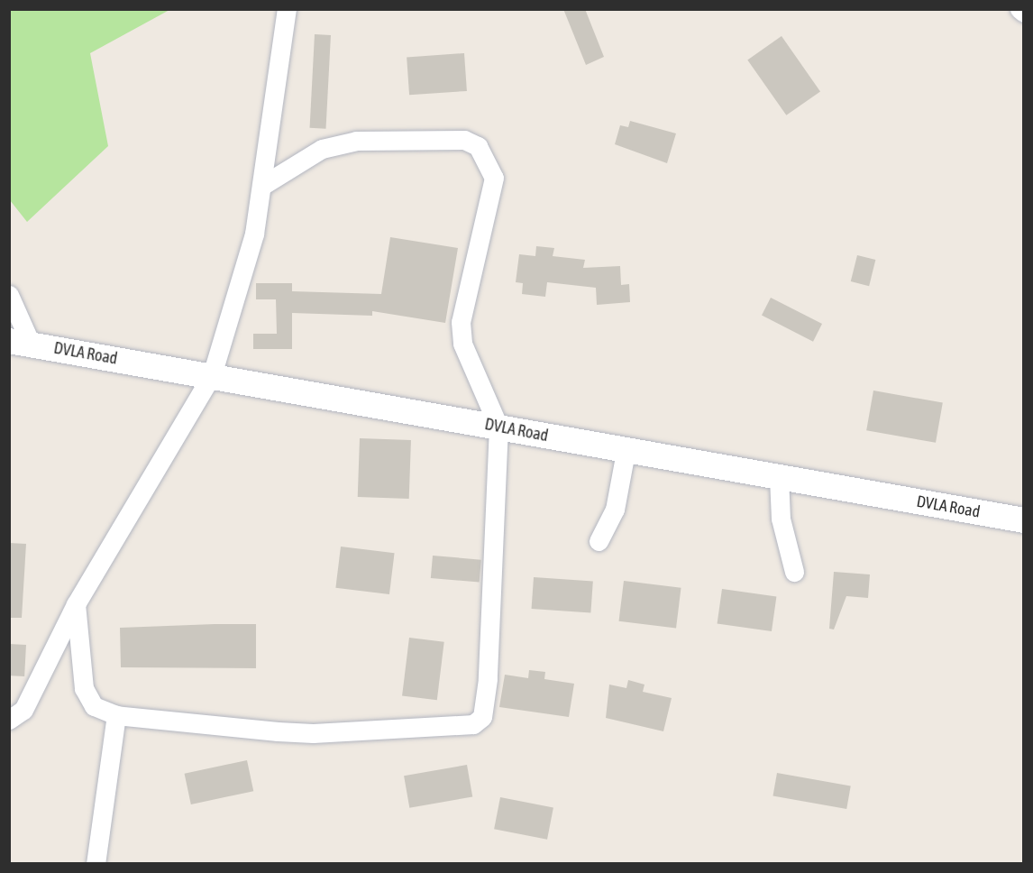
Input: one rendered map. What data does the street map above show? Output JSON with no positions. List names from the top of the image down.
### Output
{
  "streets": {
    "street": ["DVLA Road"]
  }
}
